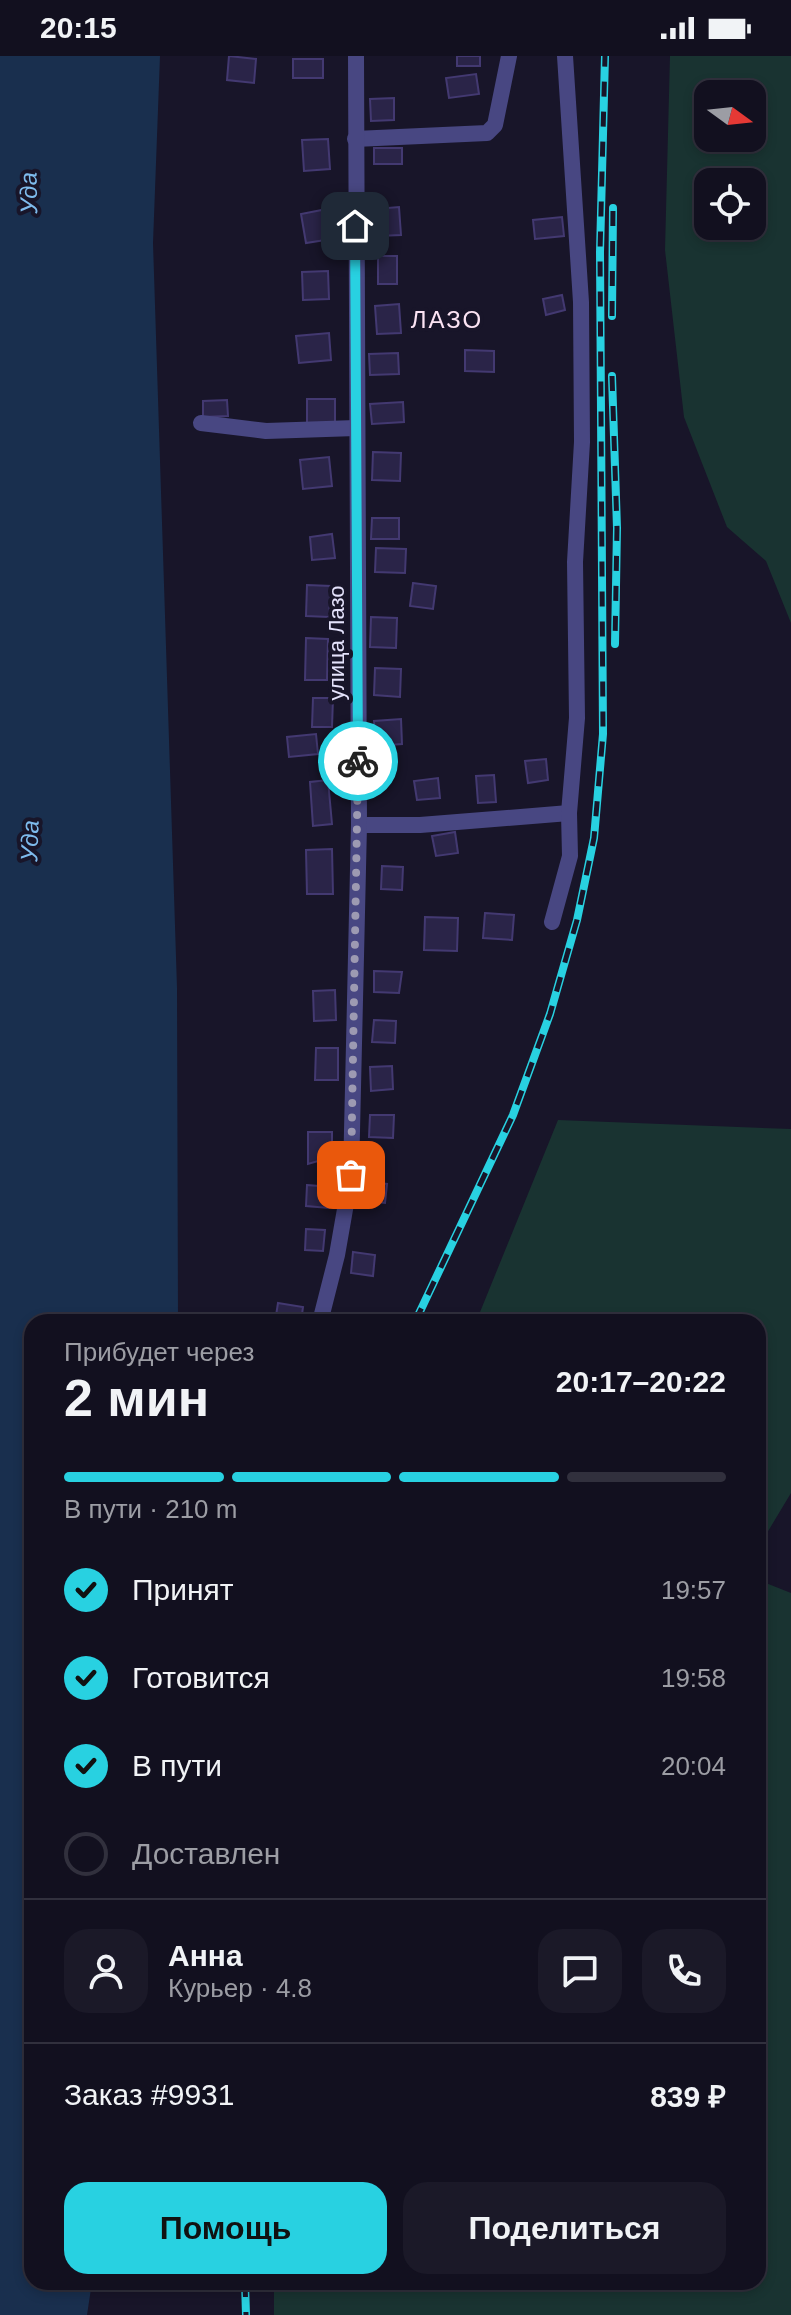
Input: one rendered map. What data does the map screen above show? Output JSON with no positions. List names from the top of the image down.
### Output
{
  "streets": {
    "street": ["улица Лазо"]
  },
  "districts": ["ЛАЗО"],
  "water": ["Уда"],
  "north": "right",
  "page": {
    "status": "20:15",
    "heading": ["2 мин", "Прибудет через", "20:17–20:22"],
    "panel": [
      "Анна",
      "Курьер · 4.8",
      "Заказ #9931",
      "839 ₽"
    ],
    "bar": "В пути · 210 m",
    "list": [
      ["Принят", "19:57"],
      ["Готовится", "19:58"],
      ["В пути", "20:04"],
      "Доставлен"
    ],
    "buttons": ["Помощь", "Поделиться"]
  }
}
